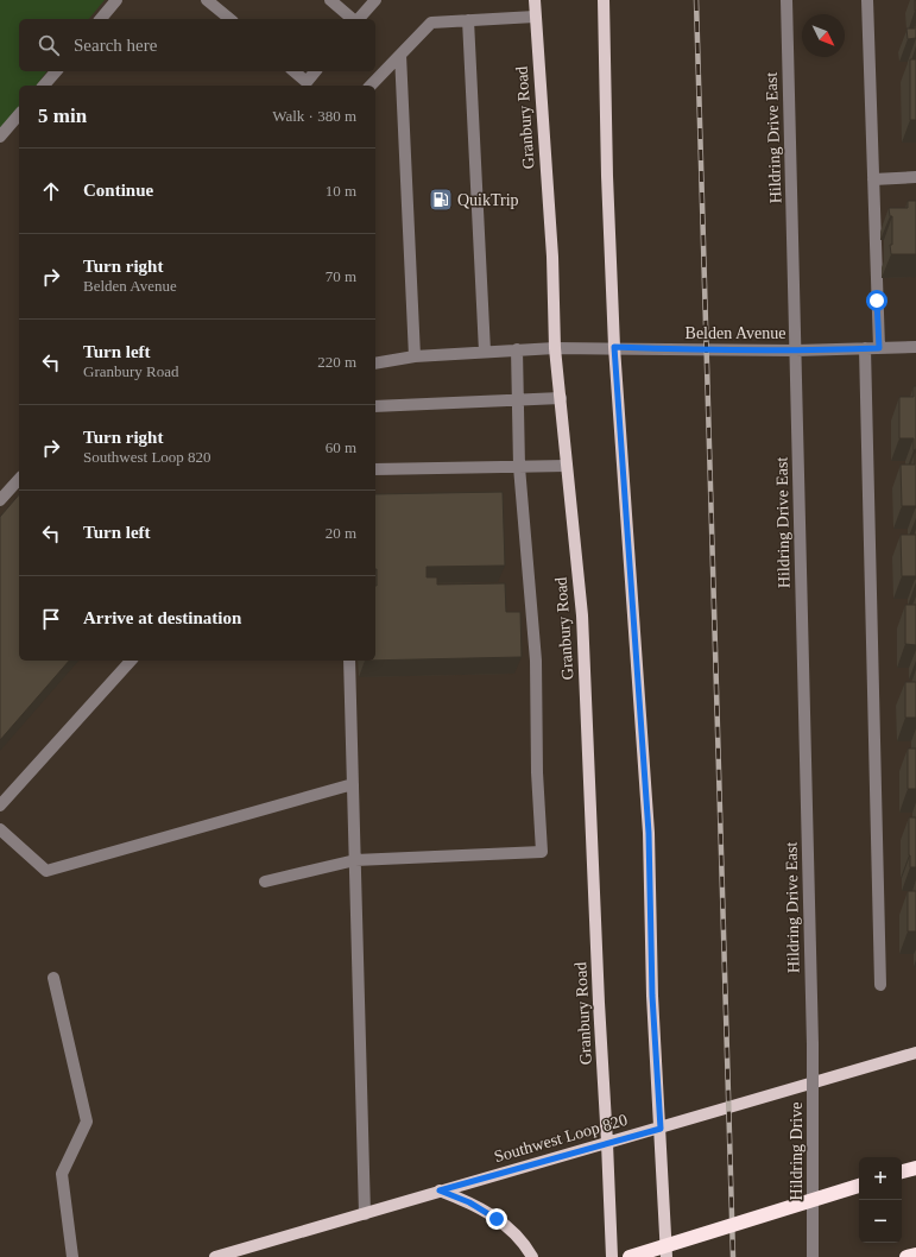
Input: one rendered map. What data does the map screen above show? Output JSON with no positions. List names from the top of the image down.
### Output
{
  "streets": {
    "main road": ["Granbury Road", "Southwest Loop 820"],
    "street": ["Hildring Drive East", "Belden Avenue", "Hildring Drive"]
  },
  "crossings": [
    ["Granbury Road", "Belden Avenue"],
    ["Granbury Road", "Southwest Loop 820"],
    ["Hildring Drive East", "Belden Avenue"],
    ["Hildring Drive East", "Hildring Drive"]
  ],
  "places": {
    "fuel station": ["QuikTrip"]
  },
  "north": "bottom right",
  "page": {
    "search": "Search here",
    "heading": ["5 min", "Walk · 380 m"],
    "list": [
      ["Continue", "10 m"],
      ["Turn right", "Belden Avenue", "70 m"],
      ["Turn left", "Granbury Road", "220 m"],
      ["Turn right", "Southwest Loop 820", "60 m"],
      ["Turn left", "20 m"],
      "Arrive at destination"
    ],
    "map_buttons": ["+", "−"]
  }
}
